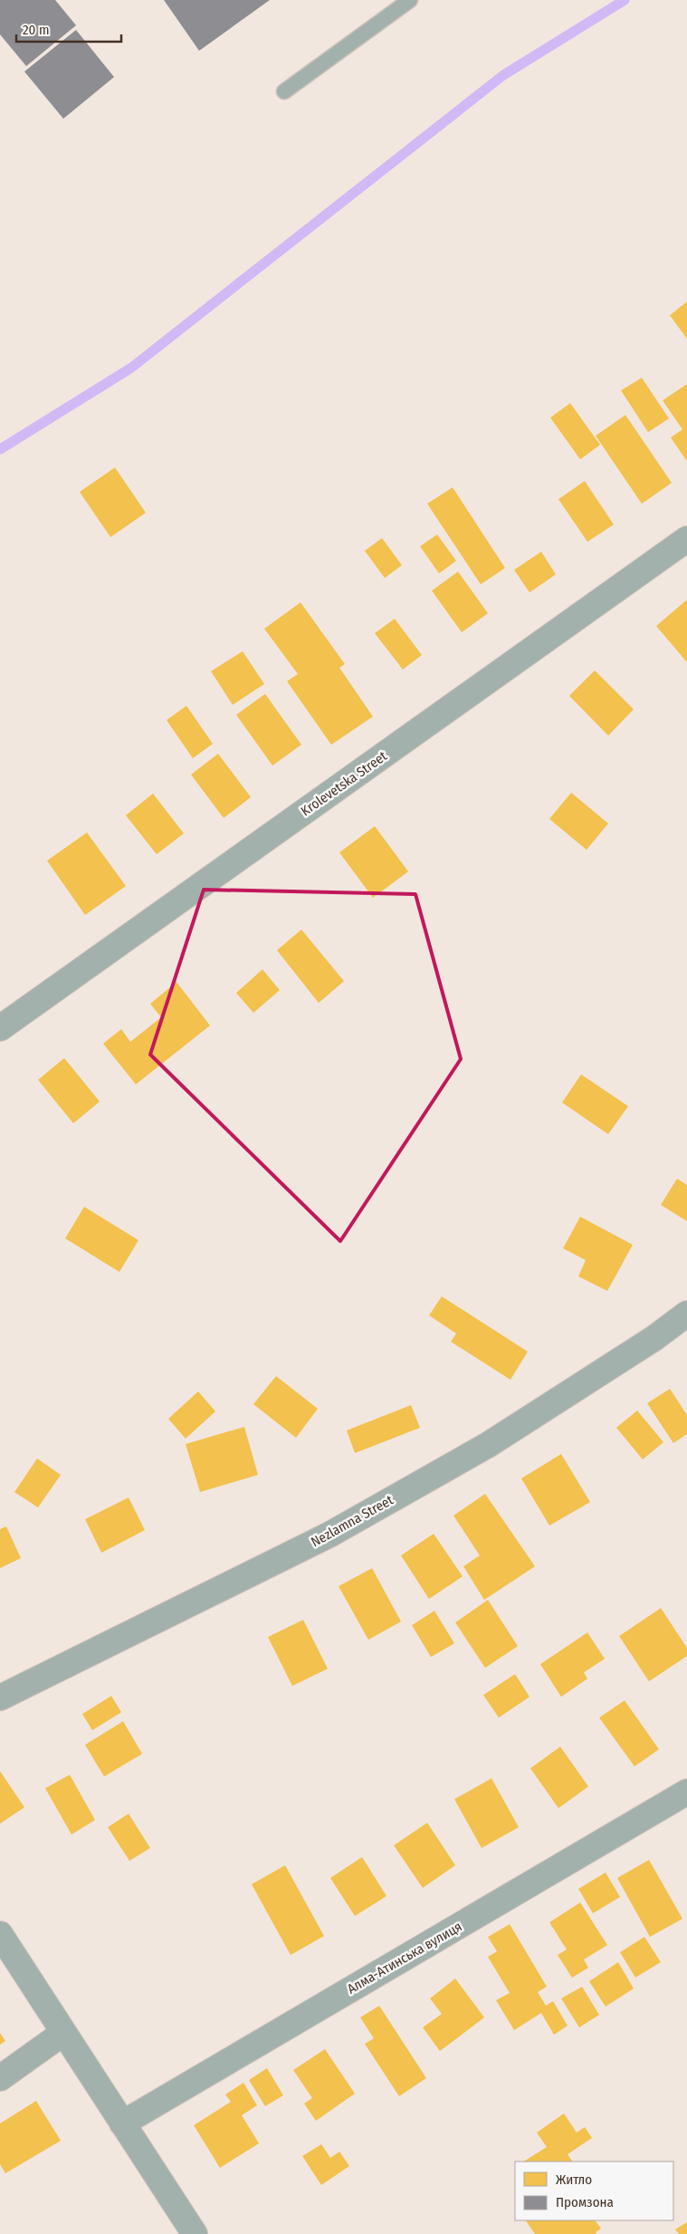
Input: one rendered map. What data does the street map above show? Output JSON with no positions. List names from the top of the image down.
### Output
{
  "streets": {
    "street": ["Krolevetska Street", "Nezlamna Street", "Алма-Атинська вулиця"]
  },
  "legend": ["Житло", "Промзона"],
  "scale_bar": "20 m"
}
